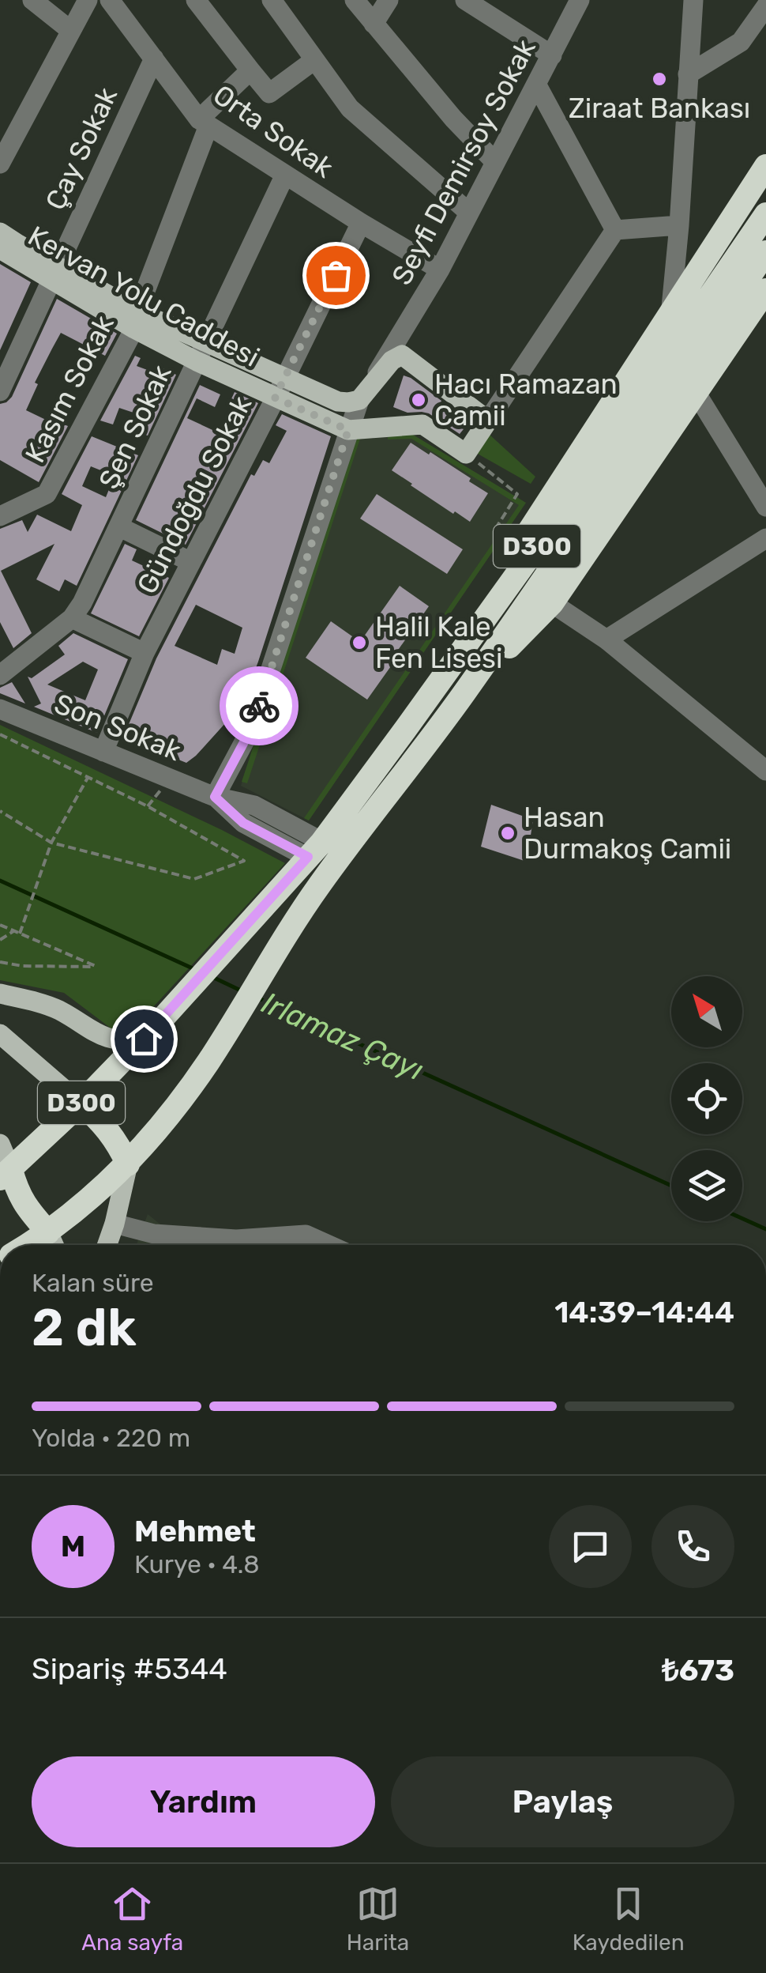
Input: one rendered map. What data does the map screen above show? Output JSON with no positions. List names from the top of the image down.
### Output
{
  "streets": {
    "highway": ["D300"],
    "main road": ["Kervan Yolu Caddesi"],
    "street": [
      "Orta Sokak",
      "Çay Sokak",
      "Seyfi Demirsoy Sokak",
      "Kasım Sokak",
      "Şen Sokak",
      "Gündoğdu Sokak",
      "Son Sokak"
    ]
  },
  "crossings": [
    ["Orta Sokak", "Çay Sokak"],
    ["Orta Sokak", "Seyfi Demirsoy Sokak"],
    ["Orta Sokak", "Kasım Sokak"],
    ["Orta Sokak", "Şen Sokak"],
    ["Orta Sokak", "Gündoğdu Sokak"],
    ["Çay Sokak", "Kervan Yolu Caddesi"],
    ["Seyfi Demirsoy Sokak", "Kervan Yolu Caddesi"],
    ["Seyfi Demirsoy Sokak", "Son Sokak"],
    ["Kervan Yolu Caddesi", "Kasım Sokak"],
    ["Kervan Yolu Caddesi", "Şen Sokak"],
    ["Kervan Yolu Caddesi", "Gündoğdu Sokak"],
    ["Gündoğdu Sokak", "Son Sokak"],
    ["D300", "Son Sokak"]
  ],
  "water": ["Irlamaz Çayı"],
  "places": [
    "Ziraat Bankası",
    "Hacı Ramazan Camii",
    "Halil Kale Fen Lisesi",
    "Hasan Durmakoş Camii"
  ],
  "north": "top left",
  "page": {
    "heading": ["2 dk", "Kalan süre", "14:39–14:44"],
    "panel": [
      "Mehmet",
      "Kurye · 4.8",
      "Sipariş #5344",
      "₺673"
    ],
    "bar": "Yolda · 220 m",
    "round": "M",
    "buttons": ["Yardım", "Paylaş"],
    "tabs": ["Ana sayfa", "Harita", "Kaydedilen"]
  }
}
